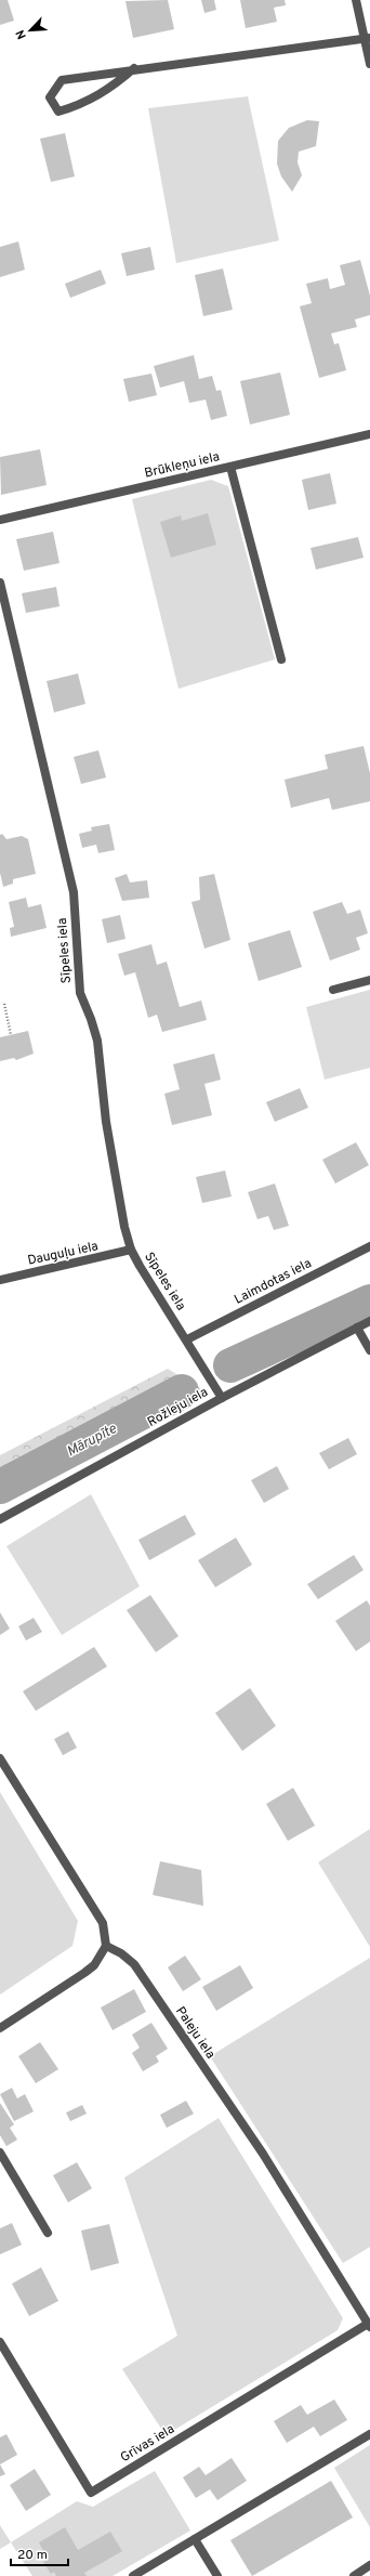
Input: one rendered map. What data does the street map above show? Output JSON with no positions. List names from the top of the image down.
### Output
{
  "streets": {
    "street": [
      "Brūkleņu iela",
      "Sīpeles iela",
      "Dauguļu iela",
      "Laimdotas iela",
      "Rožleju iela",
      "Paleju iela",
      "Grīvas iela"
    ]
  },
  "crossings": [
    ["Sīpeles iela", "Dauguļu iela"],
    ["Sīpeles iela", "Laimdotas iela"],
    ["Sīpeles iela", "Rožleju iela"],
    ["Paleju iela", "Grīvas iela"]
  ],
  "water": ["Mārupīte"],
  "scale_bar": "20 m",
  "north": "bottom left"
}
